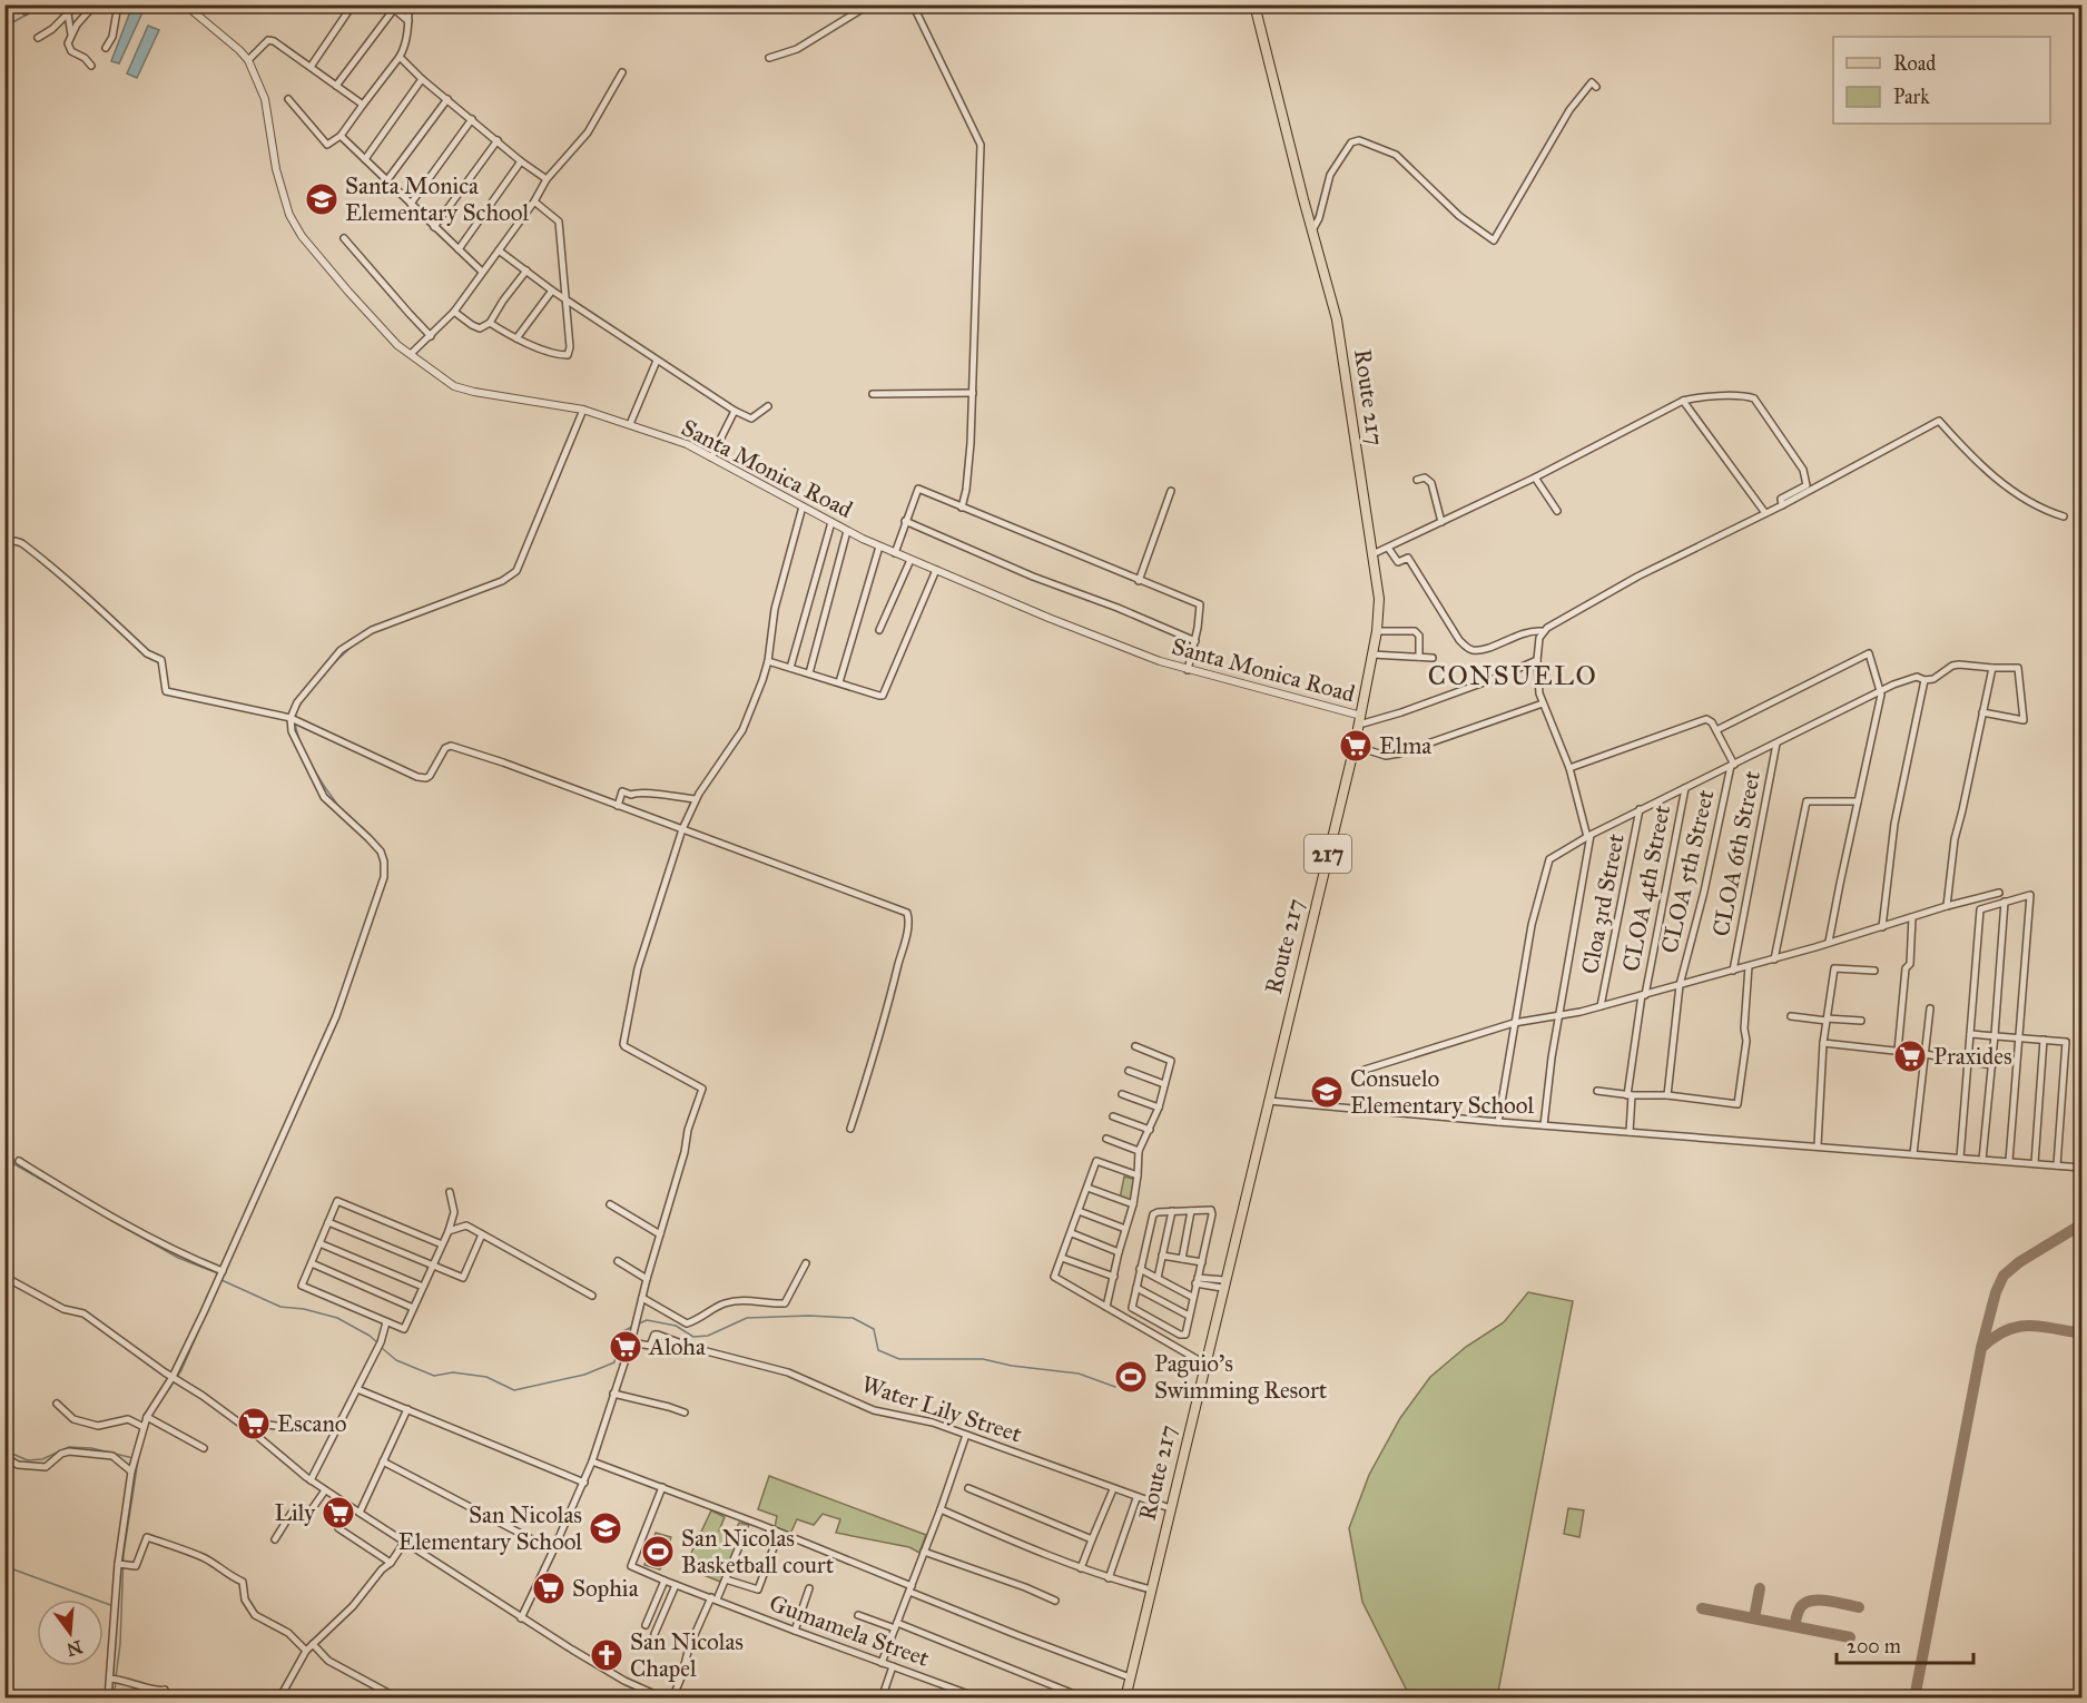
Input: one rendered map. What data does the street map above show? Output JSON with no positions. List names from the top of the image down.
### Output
{
  "streets": {
    "main road": ["Route 217", "217"],
    "street": [
      "Santa Monica Road",
      "CLOA 6th Street",
      "CLOA 5th Street",
      "CLOA 4th Street",
      "Cloa 3rd Street",
      "Water Lily Street",
      "Gumamela Street"
    ]
  },
  "crossings": [
    ["Route 217", "Santa Monica Road"],
    ["Route 217", "Water Lily Street"]
  ],
  "districts": ["CONSUELO"],
  "places": {
    "school or university": ["Santa Monica Elementary School", "Consuelo Elementary School", "San Nicolas Elementary School"],
    "supermarket": [
      "Elma",
      "Praxides",
      "Aloha",
      "Escano",
      "Lily",
      "Sophia"
    ],
    "sports": ["Paguio's Swimming Resort", "San Nicolas Basketball court"],
    "church": ["San Nicolas Chapel"]
  },
  "legend": ["Road", "Park"],
  "scale_bar": "200 m",
  "north": "bottom"
}
